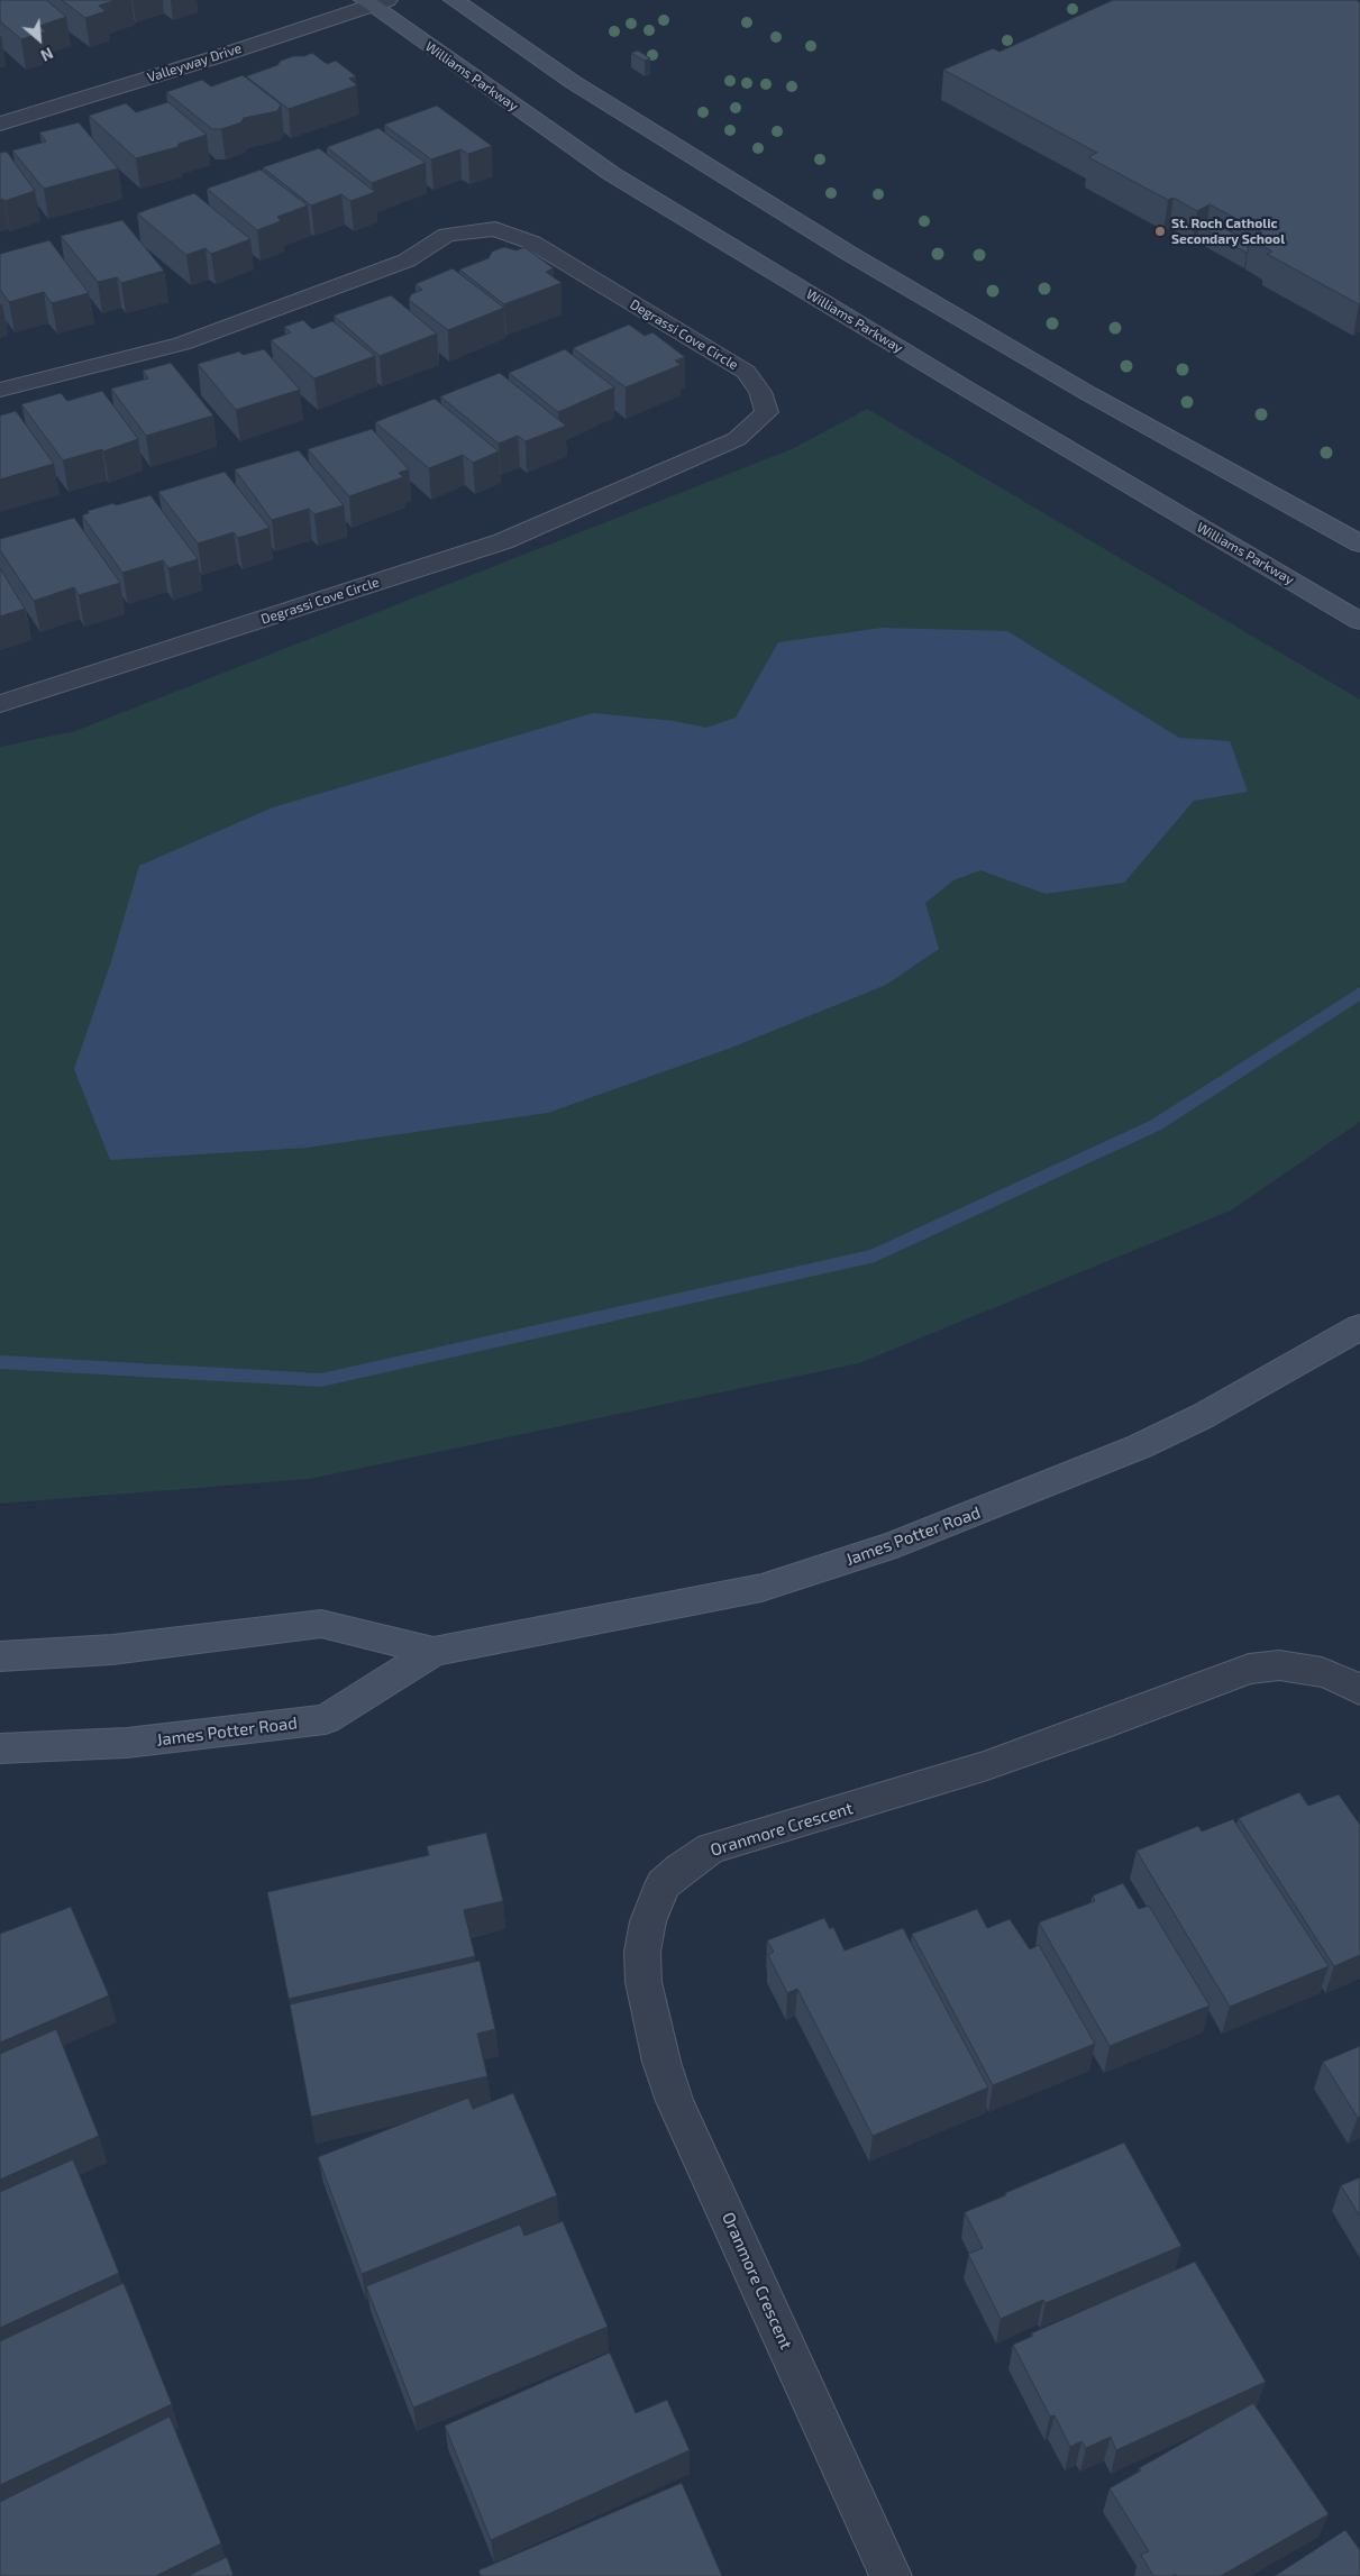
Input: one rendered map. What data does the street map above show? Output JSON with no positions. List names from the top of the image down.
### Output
{
  "streets": {
    "main road": ["Williams Parkway", "James Potter Road"],
    "street": ["Valleyway Drive", "Degrassi Cove Circle", "Oranmore Crescent"]
  },
  "crossings": [
    ["Valleyway Drive", "Williams Parkway"]
  ],
  "places": ["St. Roch Catholic Secondary School"],
  "north": "bottom right"
}
